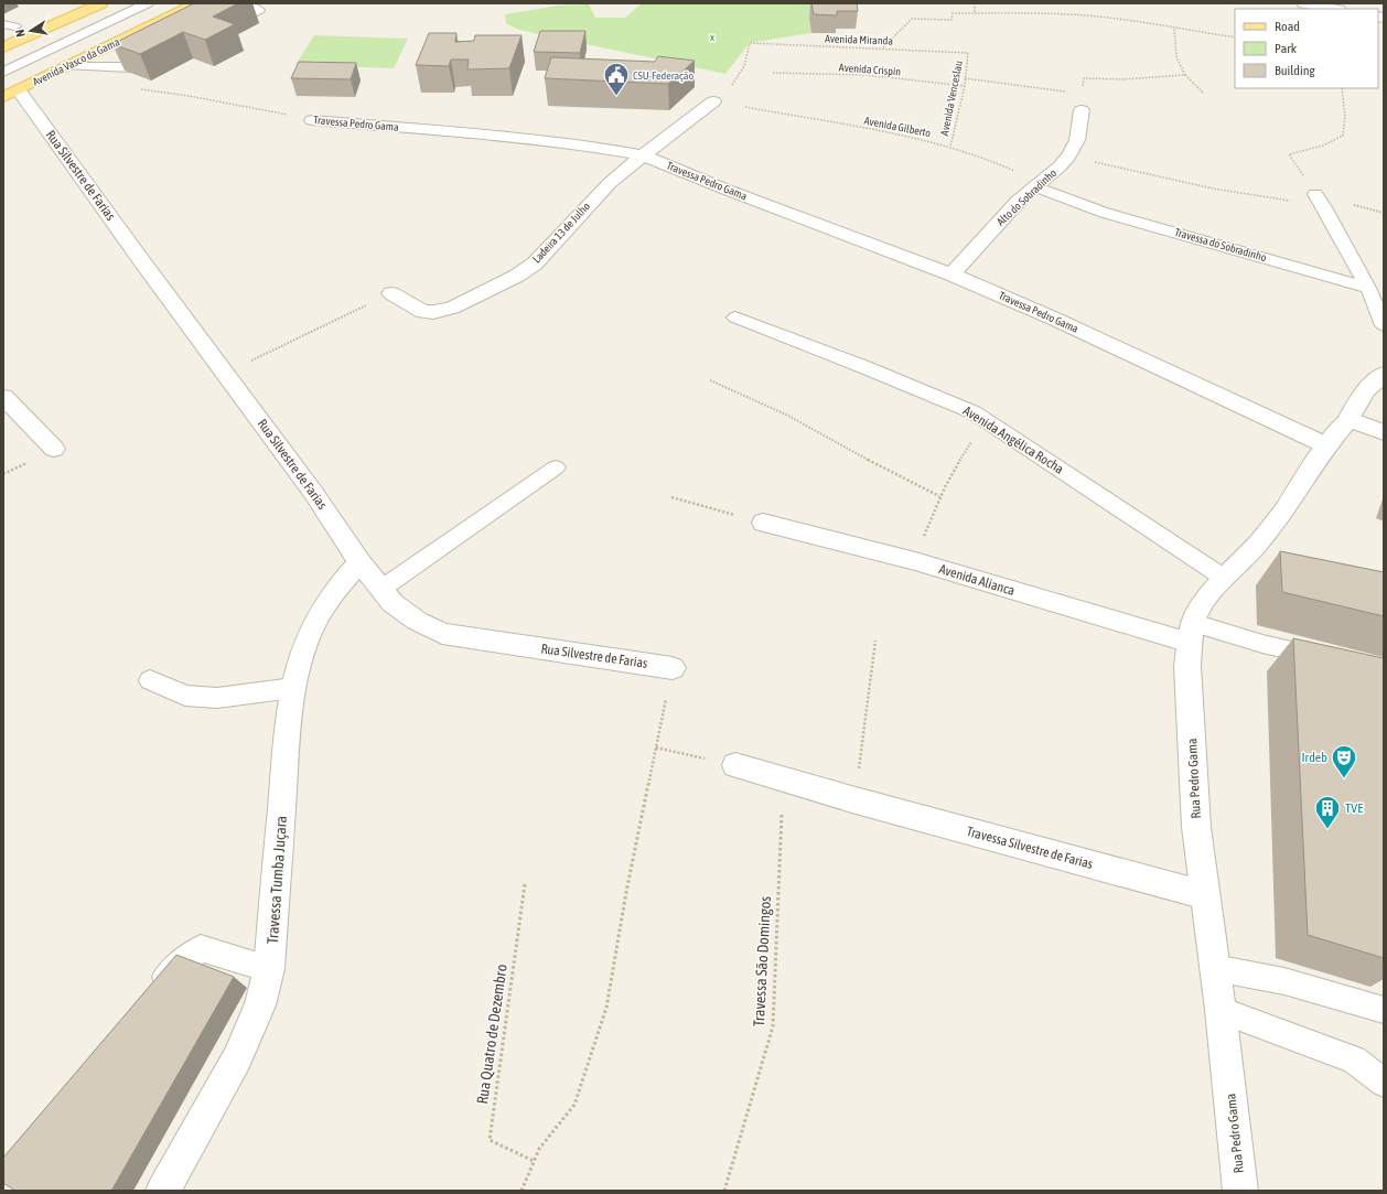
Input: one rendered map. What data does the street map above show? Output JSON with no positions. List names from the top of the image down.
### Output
{
  "streets": {
    "main road": ["Avenida Vasco da Gama"],
    "street": [
      "Travessa Pedro Gama",
      "Rua Silvestre de Farias",
      "Alto do Sobradinho",
      "Ladeira 13 de Julho",
      "Avenida Alianca",
      "Rua Pedro Gama",
      "Travessa Silvestre de Farias",
      "Travessa Tumba Juçara"
    ],
    "lane": ["Travessa do Sobradinho", "Avenida Angélica Rocha"],
    "path": [
      "Avenida Miranda",
      "Avenida Crispin",
      "Avenida Venceslau",
      "Avenida Gilberto",
      "Travessa São Domingos",
      "Rua Quatro de Dezembro"
    ]
  },
  "crossings": [
    ["Avenida Miranda", "Avenida Venceslau"],
    ["Avenida Miranda", "Ladeira 13 de Julho"],
    ["Avenida Vasco da Gama", "Rua Silvestre de Farias"],
    ["Avenida Crispin", "Avenida Venceslau"],
    ["Avenida Venceslau", "Avenida Gilberto"],
    ["Travessa Pedro Gama", "Alto do Sobradinho"],
    ["Travessa Pedro Gama", "Ladeira 13 de Julho"],
    ["Travessa Pedro Gama", "Rua Pedro Gama"],
    ["Avenida Gilberto", "Alto do Sobradinho"],
    ["Avenida Gilberto", "Travessa do Sobradinho"],
    ["Rua Silvestre de Farias", "Travessa Tumba Juçara"],
    ["Alto do Sobradinho", "Travessa do Sobradinho"],
    ["Avenida Angélica Rocha", "Rua Pedro Gama"],
    ["Avenida Alianca", "Rua Pedro Gama"],
    ["Rua Pedro Gama", "Travessa Silvestre de Farias"],
    ["Travessa Silvestre de Farias", "Travessa São Domingos"]
  ],
  "parks": ["x"],
  "places": {
    "public building": ["CSU-Federação"],
    "theatre": ["Irdeb"],
    "building": ["TVE"]
  },
  "legend": ["Road", "Park", "Building"],
  "north": "left"
}
